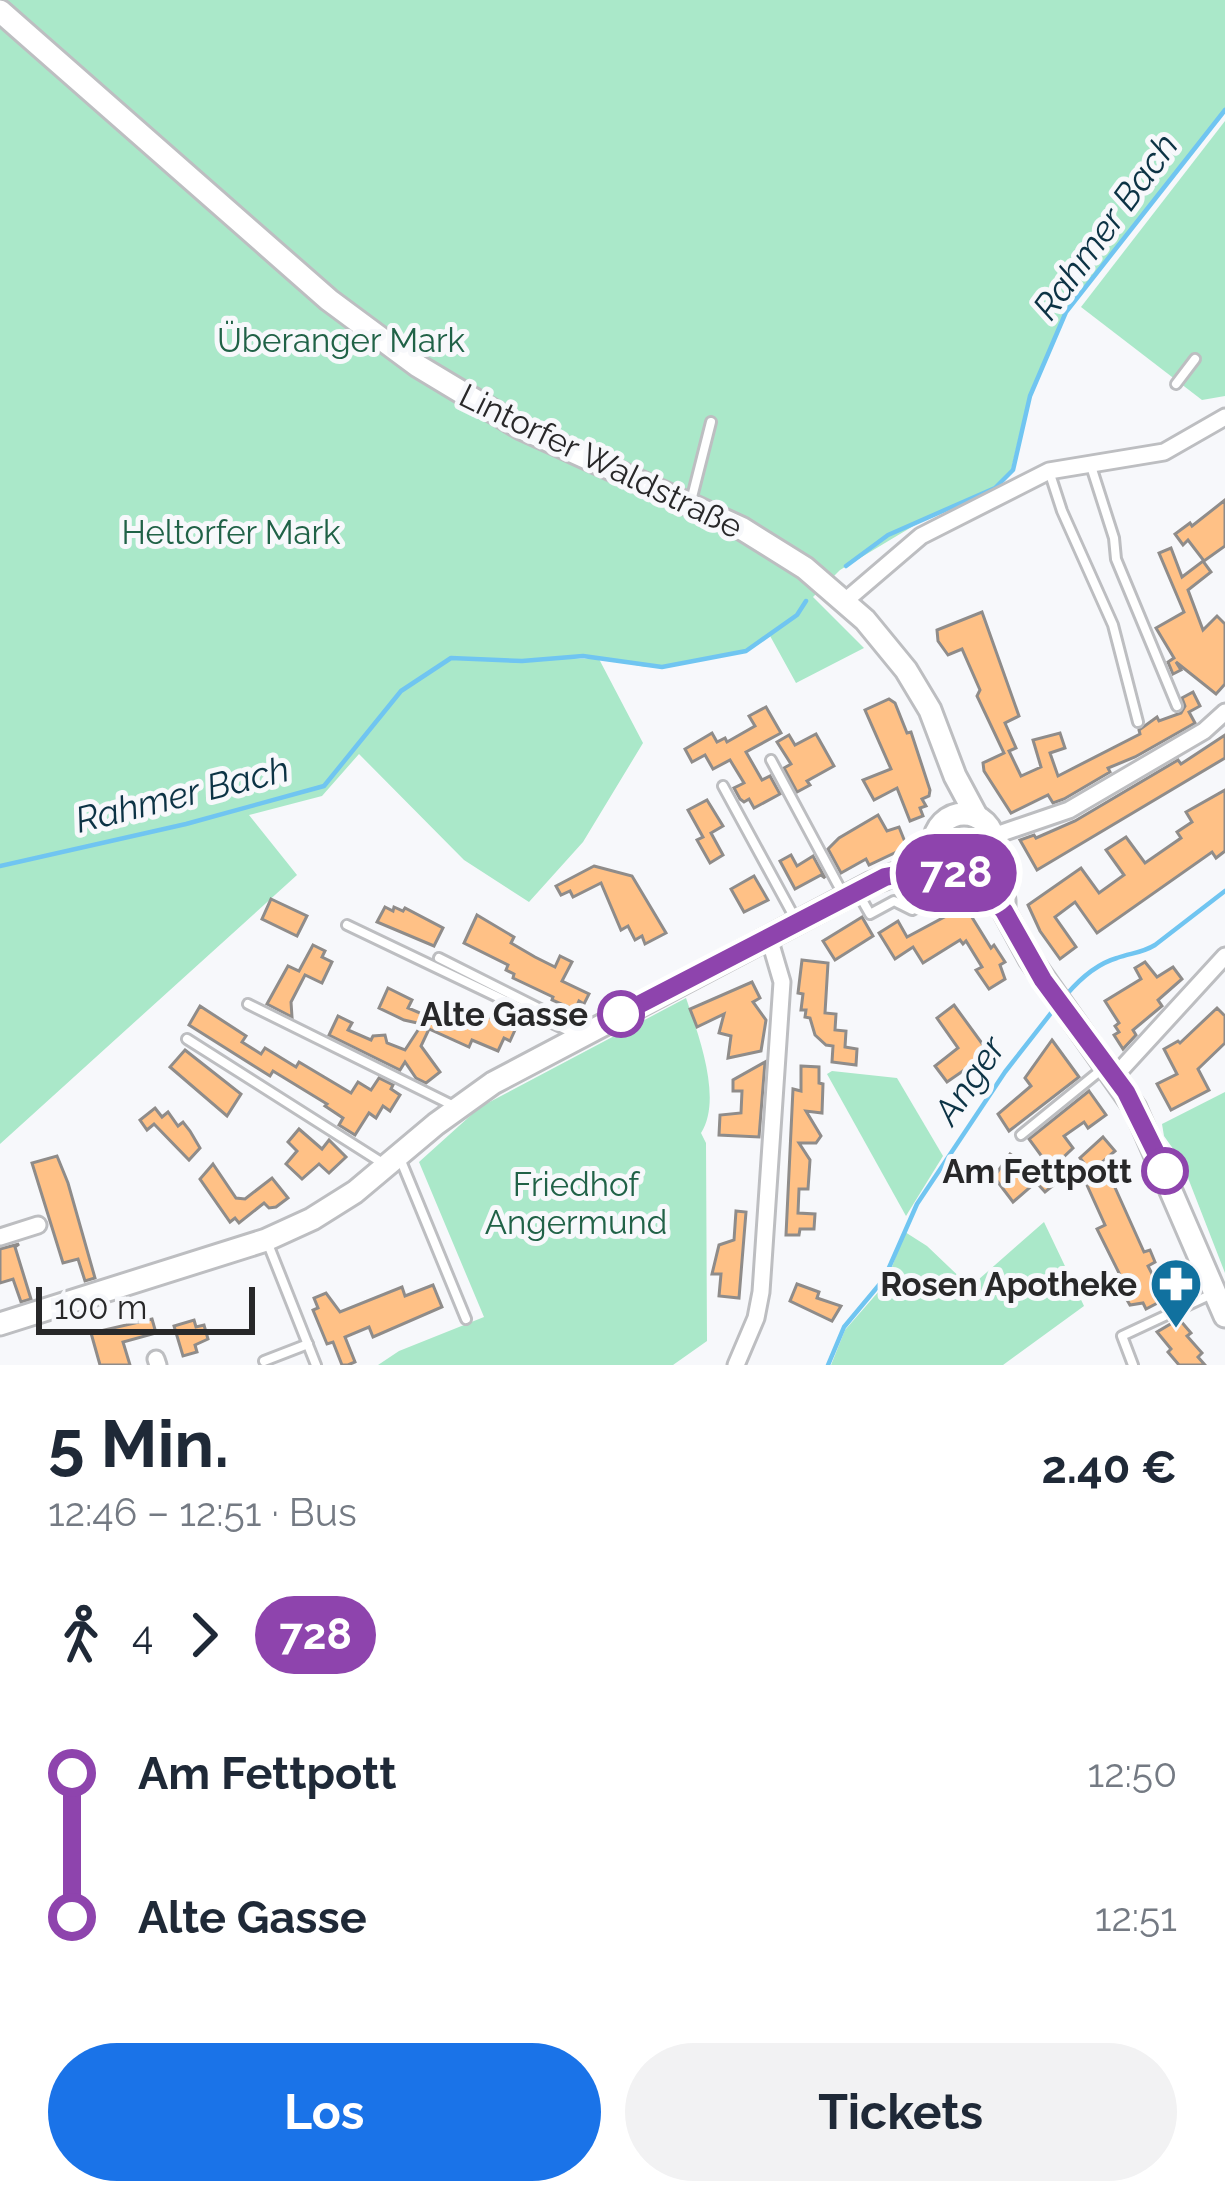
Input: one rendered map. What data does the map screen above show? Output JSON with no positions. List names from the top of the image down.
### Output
{
  "streets": {
    "main road": ["Lintorfer Waldstraße"]
  },
  "water": ["Rahmer Bach", "Anger"],
  "parks": ["Überanger Mark", "Heltorfer Mark", "Friedhof Angermund"],
  "places": {
    "other": ["Alte Gasse", "Am Fettpott"],
    "pharmacy": ["Rosen Apotheke"]
  },
  "lines": ["bus line 728"],
  "scale_bar": "100 m",
  "page": {
    "on_map": "728",
    "scale": "100 m",
    "heading": ["5 Min.", "12:46 – 12:51 · Bus", "2.40 €"],
    "legs": ["4", "728"],
    "list": [
      {
        "name": "Am Fettpott",
        "value": "12:50"
      },
      {
        "name": "Alte Gasse",
        "value": "12:51"
      }
    ],
    "buttons": ["Los", "Tickets"]
  }
}
